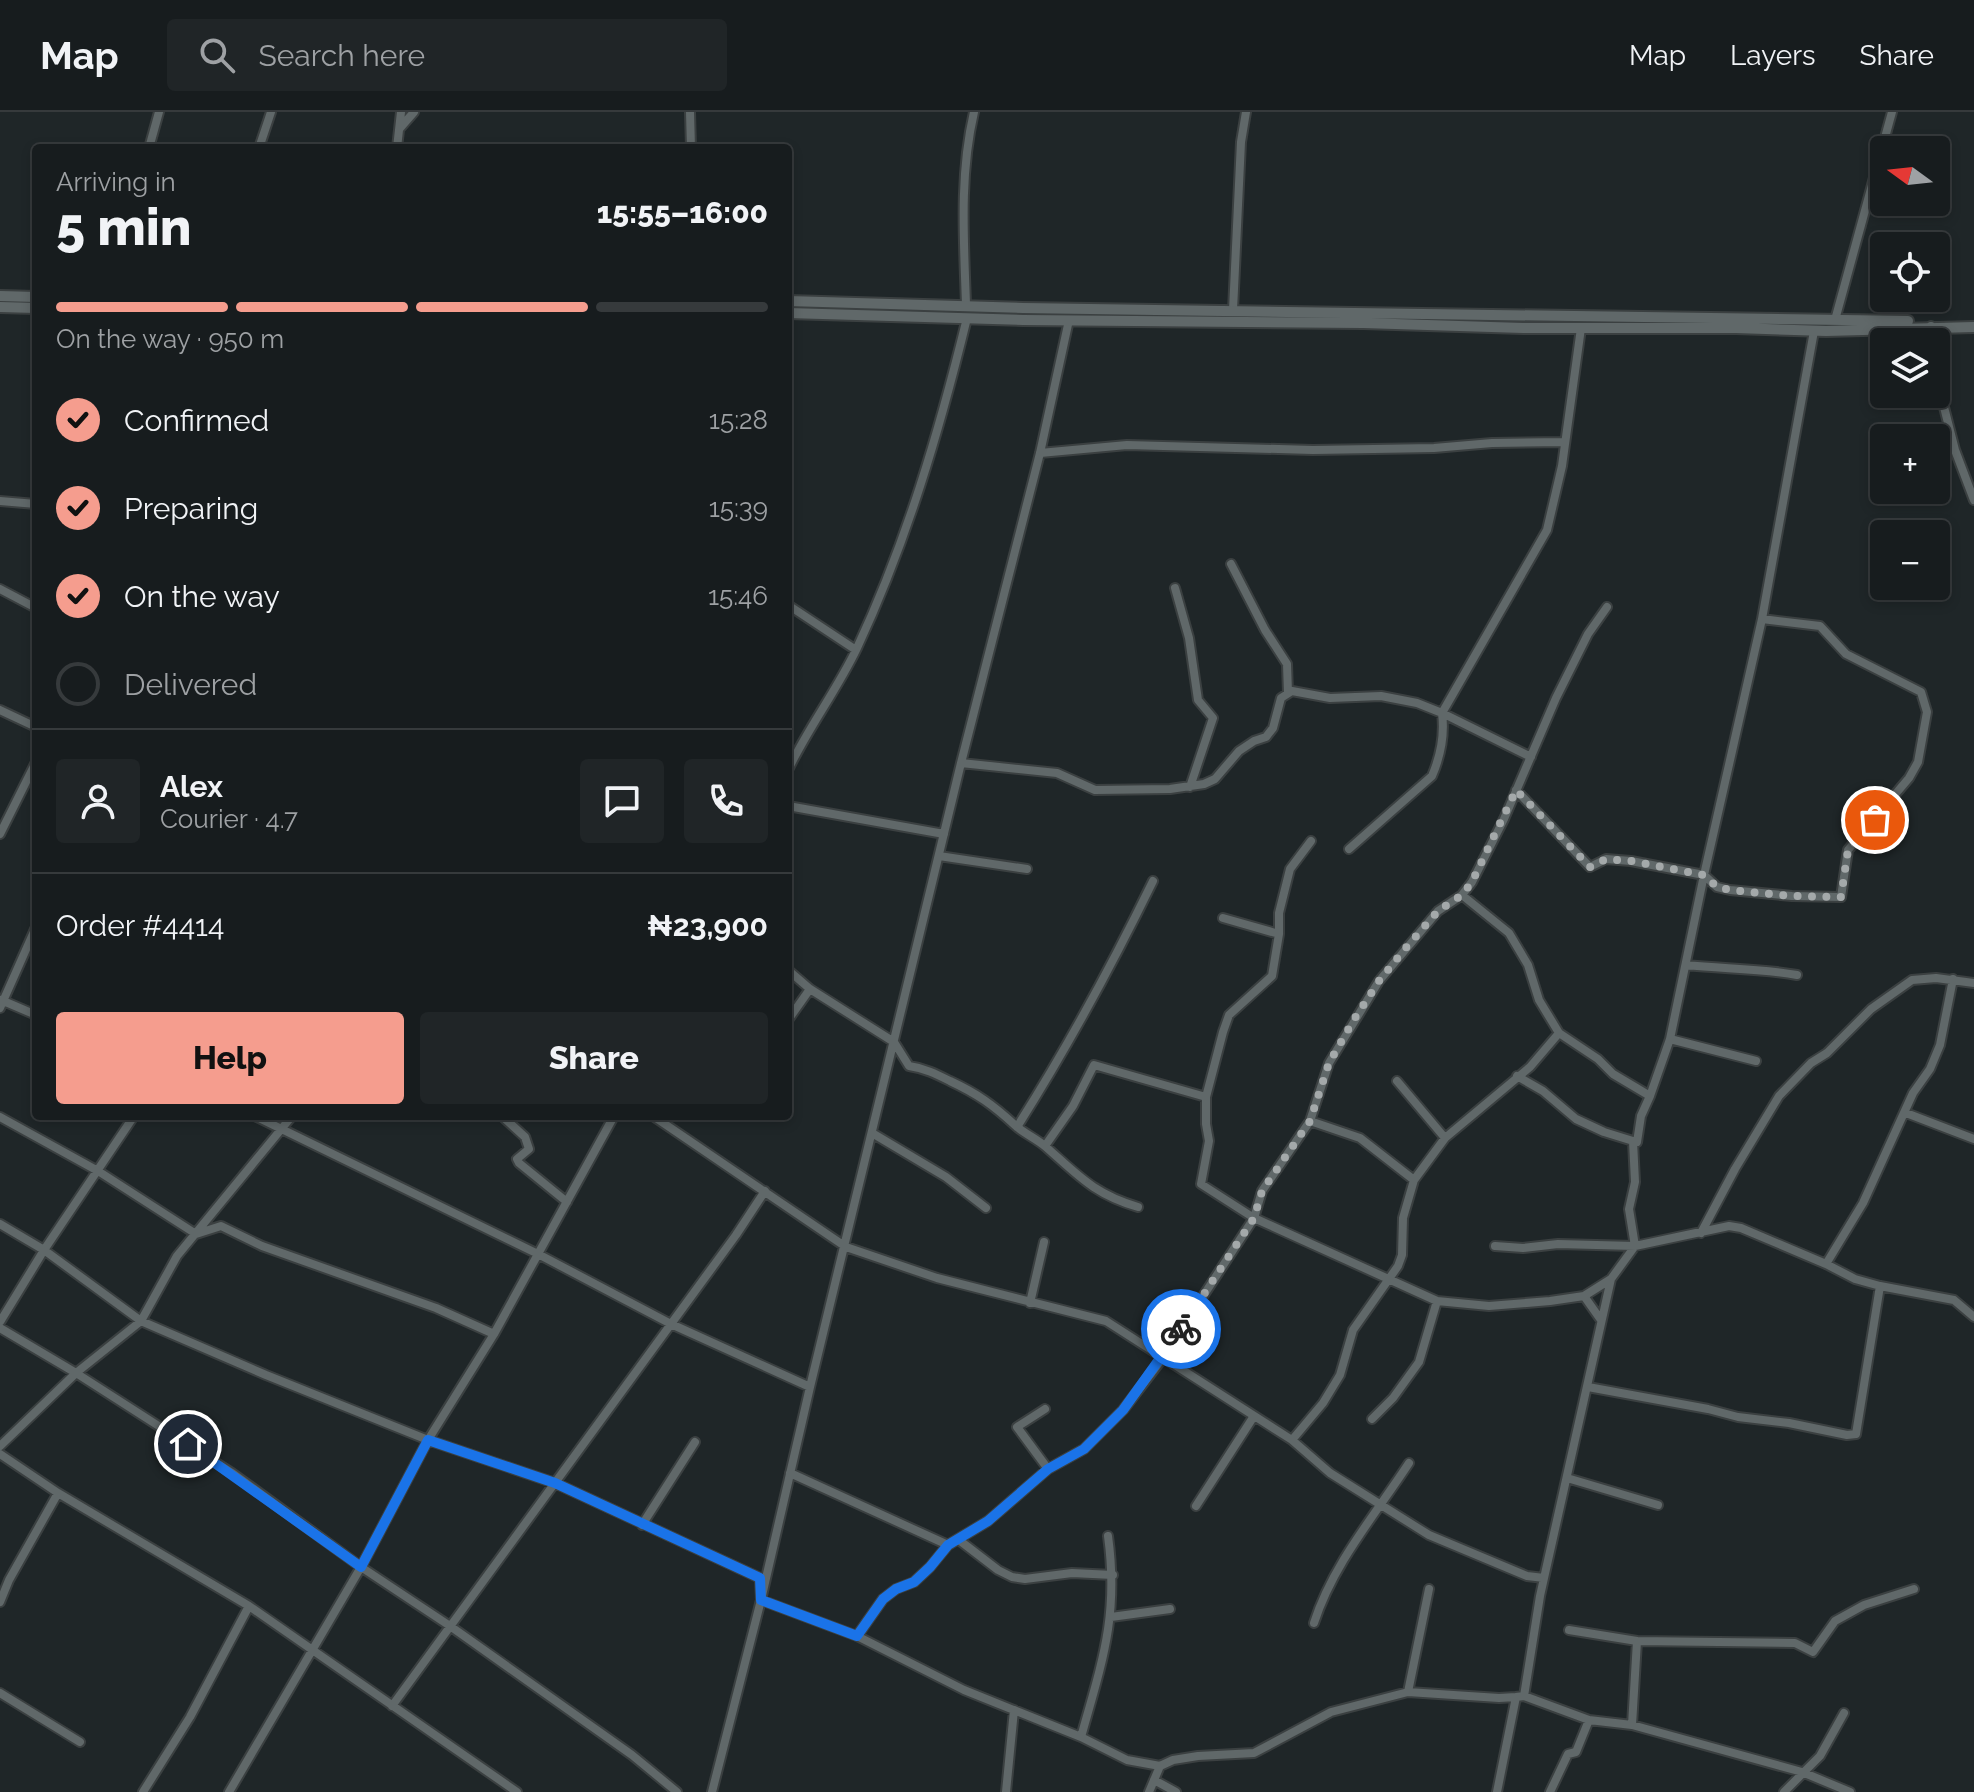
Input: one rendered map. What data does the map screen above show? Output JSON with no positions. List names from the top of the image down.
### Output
{
  "north": "left",
  "page": {
    "header": "Map",
    "search": "Search here",
    "nav": ["Map", "Layers", "Share"],
    "map_buttons": ["+", "−"],
    "heading": ["5 min", "Arriving in", "15:55–16:00"],
    "panel": [
      "Alex",
      "Courier · 4.7",
      "Order #4414",
      "₦23,900"
    ],
    "bar": "On the way · 950 m",
    "list": [
      ["Confirmed", "15:28"],
      ["Preparing", "15:39"],
      ["On the way", "15:46"],
      "Delivered"
    ],
    "buttons": ["Help", "Share"]
  }
}
